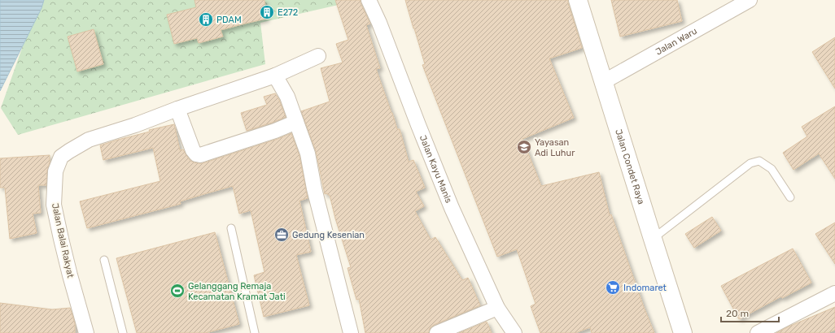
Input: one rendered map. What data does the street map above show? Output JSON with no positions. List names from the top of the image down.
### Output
{
  "streets": {
    "street": [
      "Jalan Waru",
      "Jalan Condet Raya",
      "Jalan Kayu Manis",
      "Jalan Balai Rakyat"
    ]
  },
  "crossings": [
    ["Jalan Waru", "Jalan Condet Raya"]
  ],
  "places": {
    "building": ["E272", "PDAM"],
    "school or university": ["Yayasan Adi Luhur"],
    "office": ["Gedung Kesenian"],
    "supermarket": ["Indomaret"],
    "sports": ["Gelanggang Remaja Kecamatan Kramat Jati"]
  },
  "scale_bar": "20 m"
}
